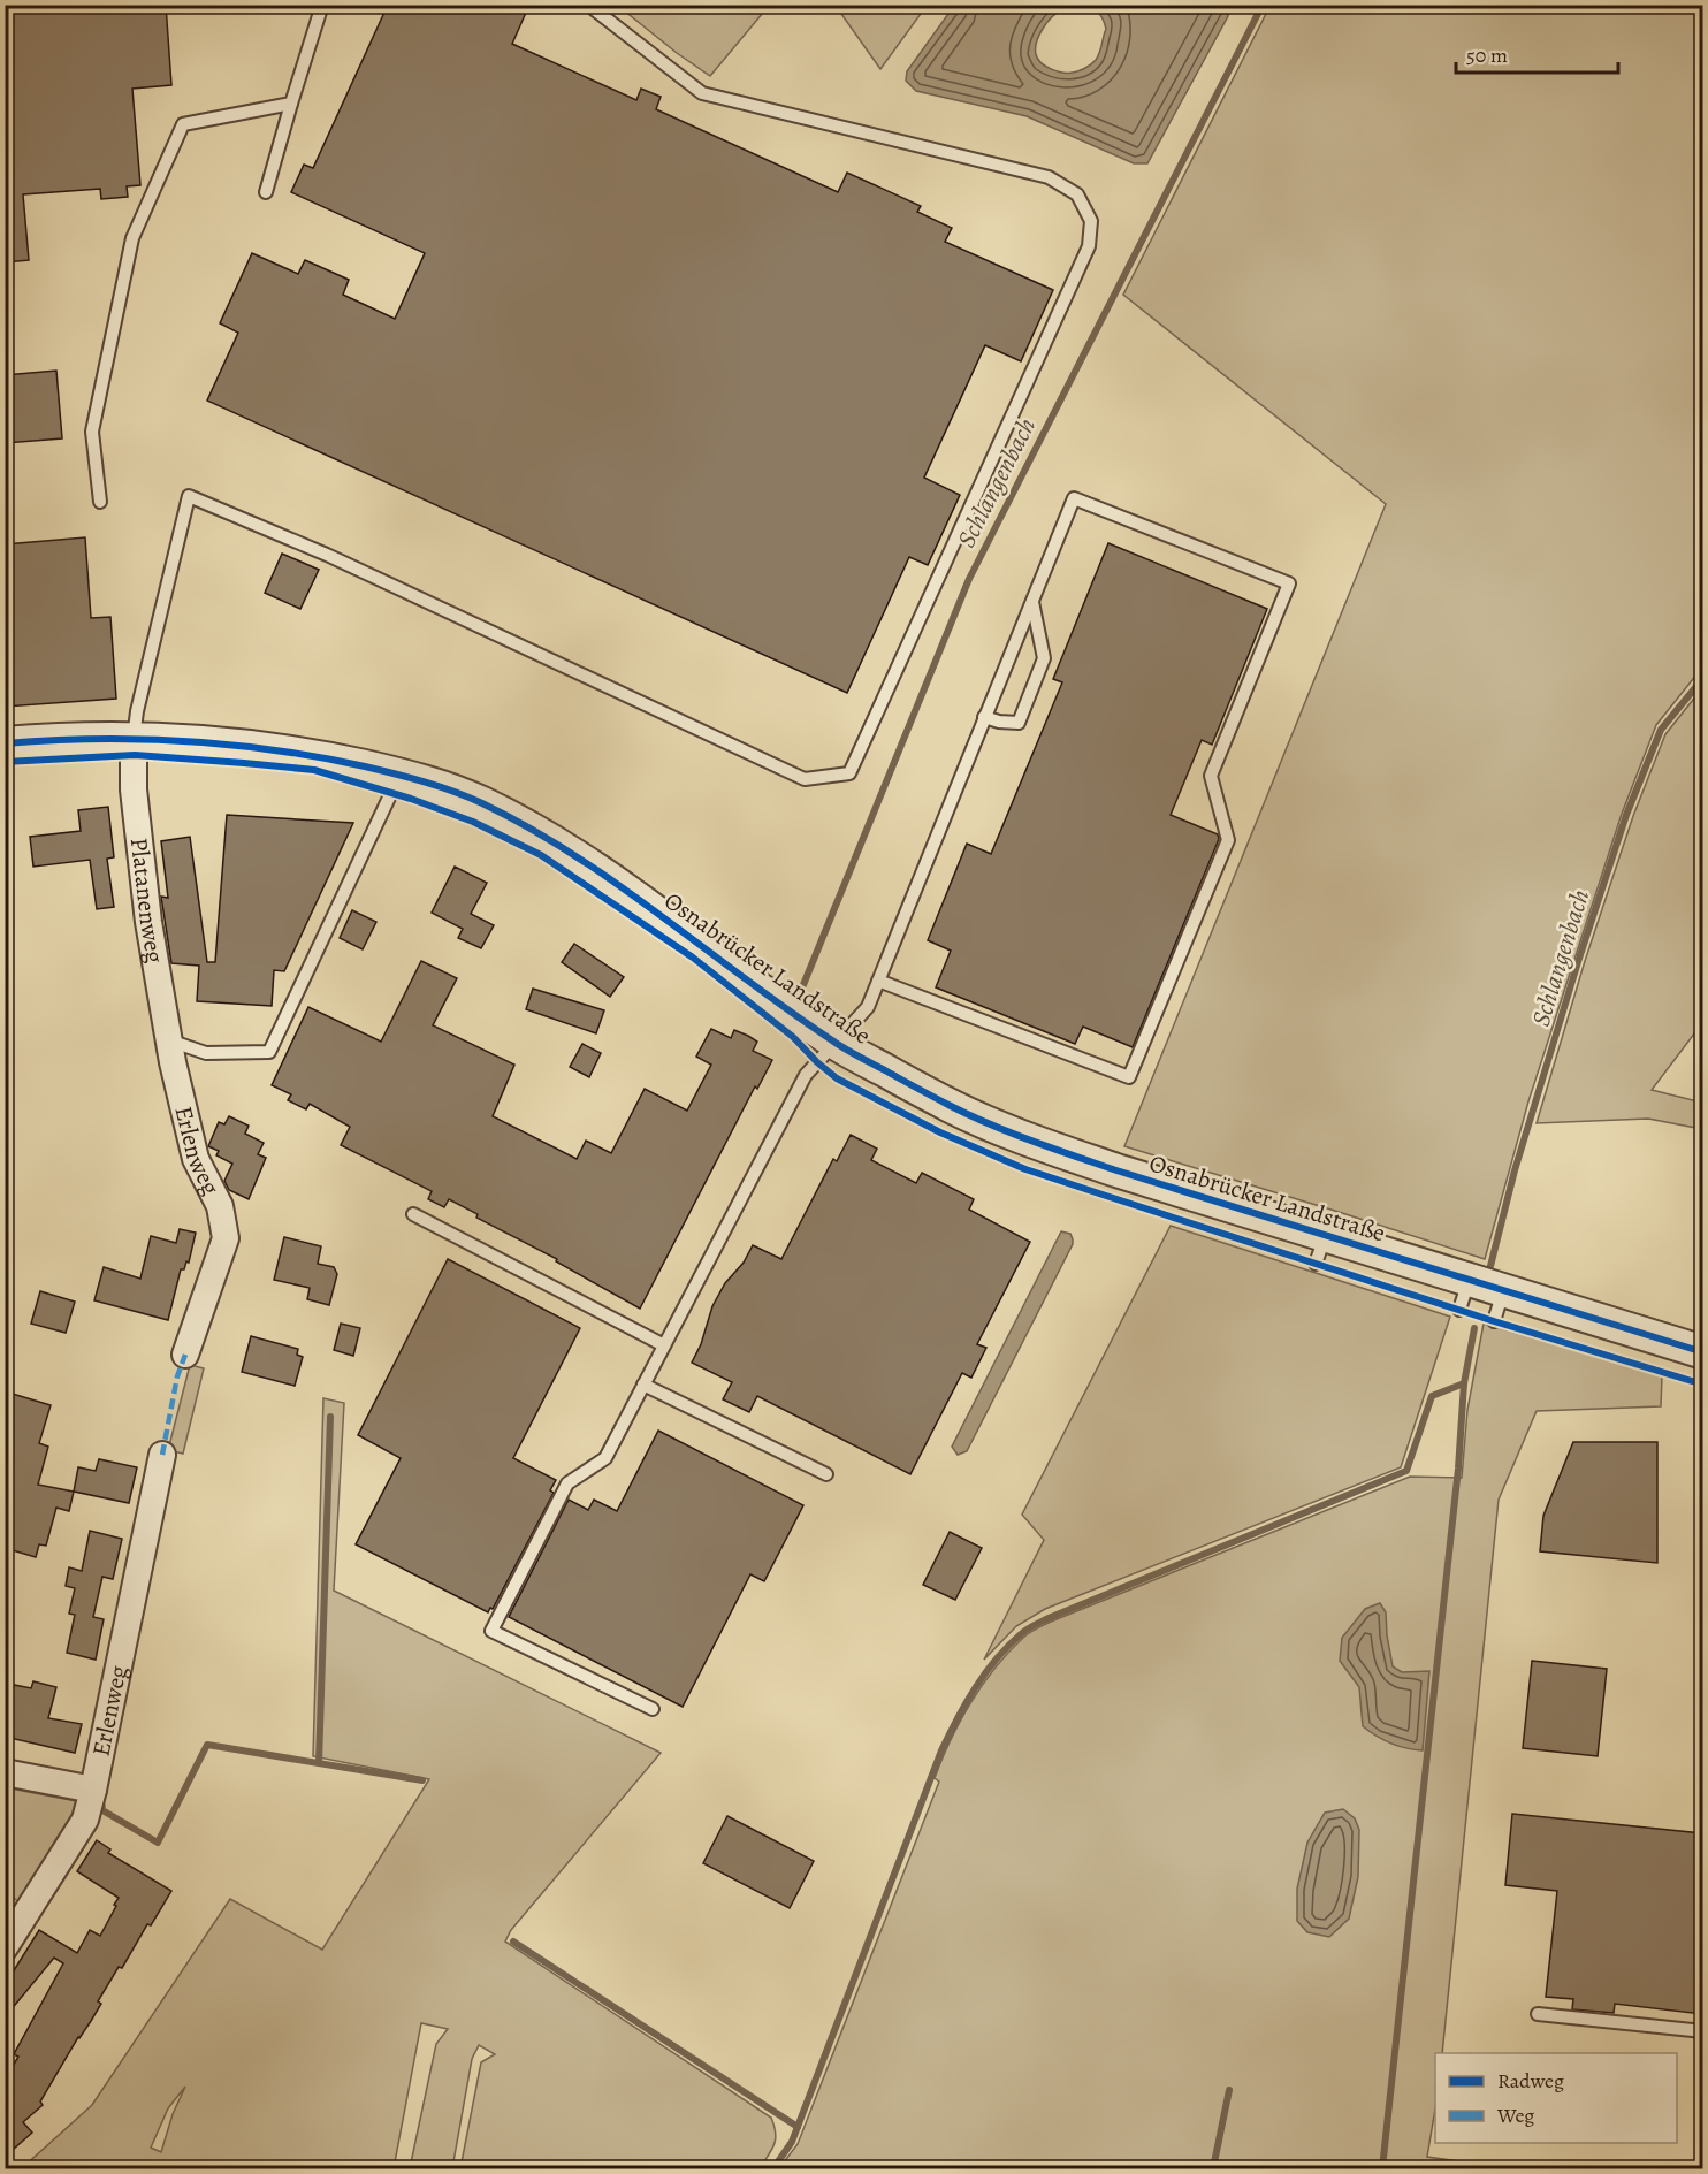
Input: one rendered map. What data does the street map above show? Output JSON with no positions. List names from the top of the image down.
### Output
{
  "streets": {
    "street": ["Platanenweg", "Osnabrücker Landstraße", "Erlenweg"]
  },
  "crossings": [
    ["Platanenweg", "Osnabrücker Landstraße"],
    ["Platanenweg", "Erlenweg"]
  ],
  "water": ["Schlangenbach"],
  "legend": ["Radweg", "Weg"],
  "scale_bar": "50 m"
}
